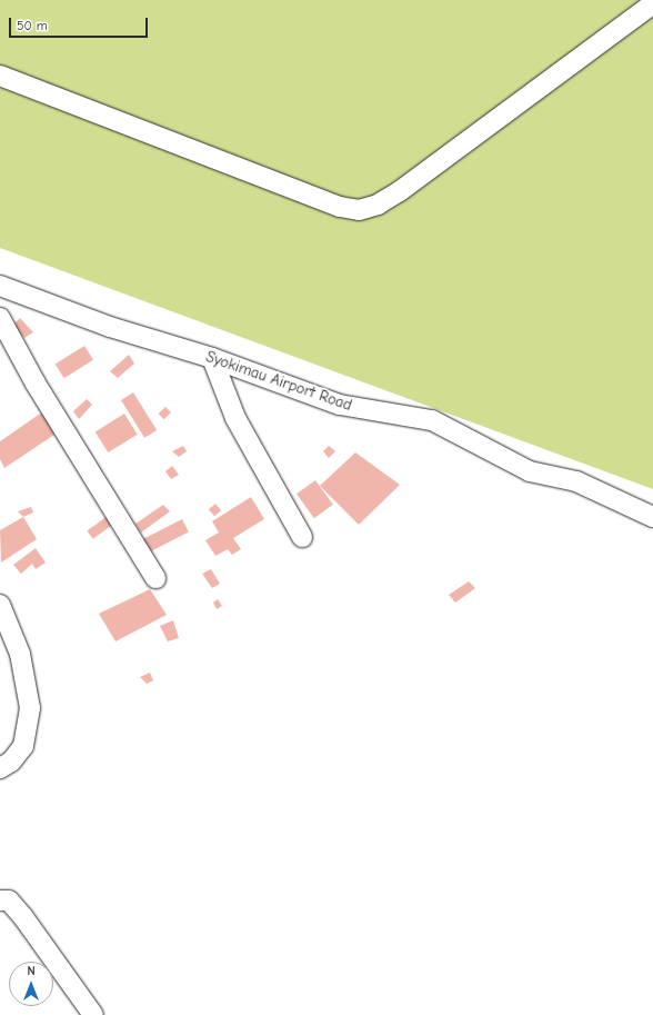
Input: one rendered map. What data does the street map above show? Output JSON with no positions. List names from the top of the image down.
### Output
{
  "streets": {
    "street": ["Syokimau Airport Road"]
  },
  "scale_bar": "50 m",
  "north": "top"
}
